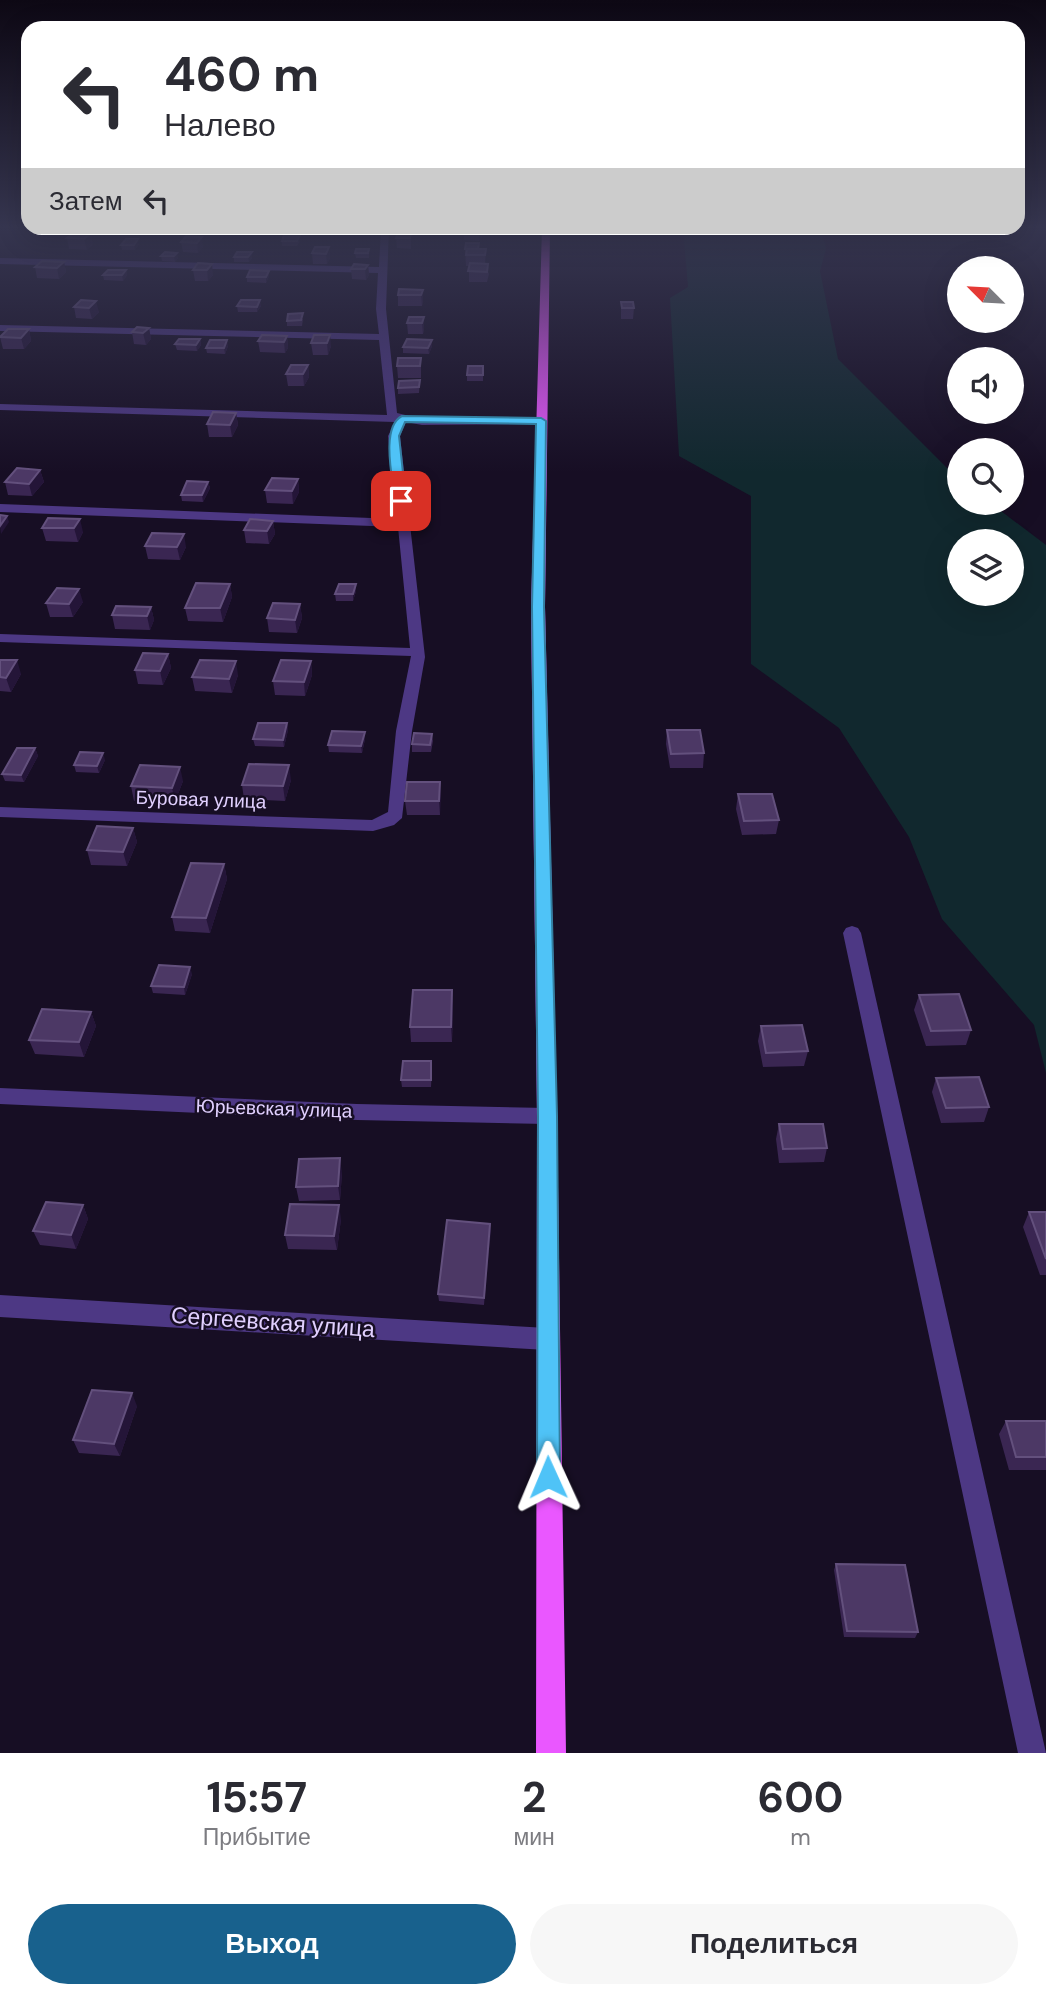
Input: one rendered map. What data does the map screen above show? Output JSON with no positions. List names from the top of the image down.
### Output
{
  "streets": {
    "street": ["Буровая улица", "Юрьевская улица", "Сергеевская улица"]
  },
  "north": "top left",
  "page": {
    "turn": ["460 m", "Налево"],
    "then": "Затем",
    "eta": [
      "15:57",
      "Прибытие",
      "2",
      "мин",
      "600",
      "m"
    ],
    "buttons": ["Выход", "Поделиться"]
  }
}
